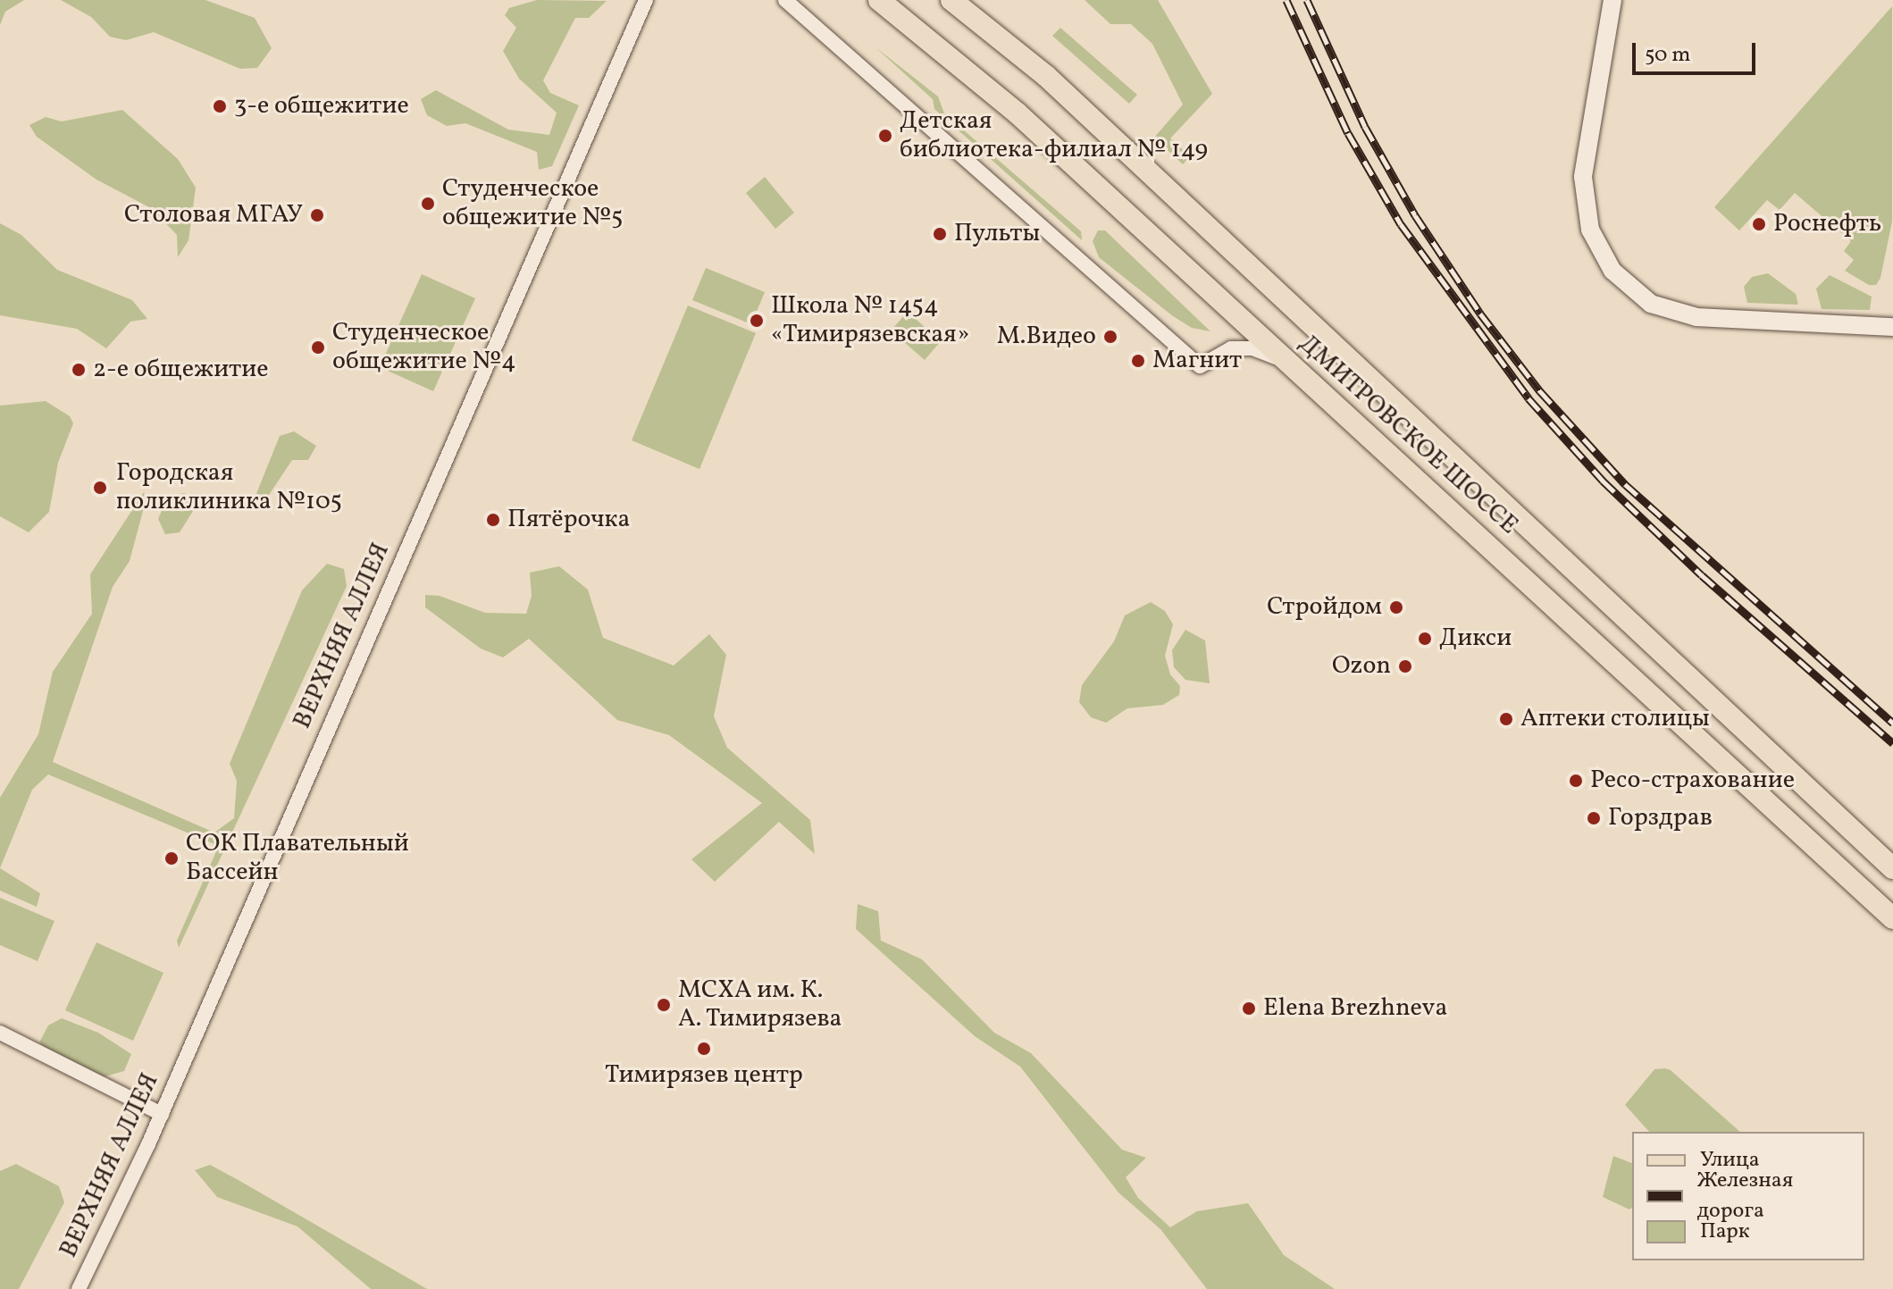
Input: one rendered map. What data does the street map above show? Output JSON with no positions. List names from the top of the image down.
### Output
{
  "streets": {
    "main road": ["ДМИТРОВСКОЕ ШОССЕ"],
    "street": ["ВЕРХНЯЯ АЛЛЕЯ"]
  },
  "places": [
    "3-е общежитие",
    "Детская библиотека-филиал № 149",
    "Студенческое общежитие №5",
    "Столовая МГАУ",
    "Роснефть",
    "Пульты",
    "Школа № 1454 «Тимирязевская»",
    "М.Видео",
    "Студенческое общежитие №4",
    "Магнит",
    "2-е общежитие",
    "Городская поликлиника №105",
    "Пятёрочка",
    "Стройдом",
    "Дикси",
    "Ozon",
    "Аптеки столицы",
    "Ресо-страхование",
    "Горздрав",
    "СОК Плавательный Бассейн",
    "МСХА им. К. А. Тимирязева",
    "Elena Brezhneva",
    "Тимирязев центр"
  ],
  "legend": ["Улица", "Железная дорога", "Парк"],
  "scale_bar": "50 m"
}
